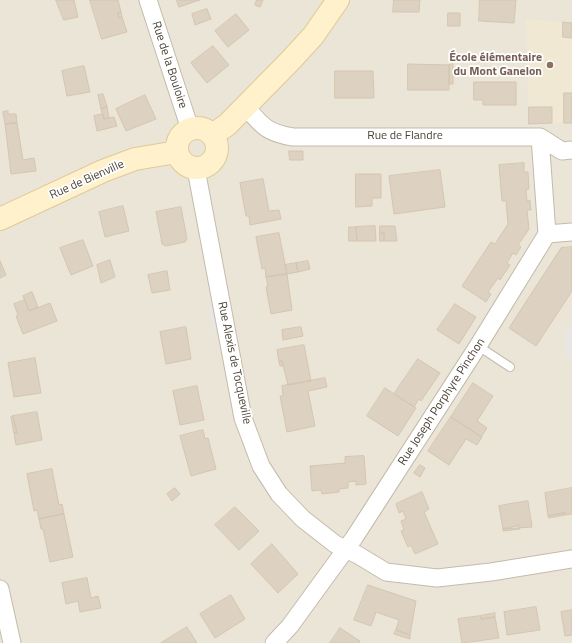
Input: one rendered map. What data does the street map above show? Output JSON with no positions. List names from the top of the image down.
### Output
{
  "streets": {
    "street": [
      "Rue de la Bouloire",
      "Rue de Flandre",
      "Rue de Bienville",
      "Rue Alexis de Tocqueville",
      "Rue Joseph Porphyre Pinchon"
    ]
  },
  "crossings": [
    ["Rue de la Bouloire", "Rue de Bienville"],
    ["Rue de la Bouloire", "Rue Alexis de Tocqueville"],
    ["Rue de Bienville", "Rue Alexis de Tocqueville"],
    ["Rue Alexis de Tocqueville", "Rue Joseph Porphyre Pinchon"]
  ],
  "places": ["École élémentaire du Mont Ganelon"]
}
